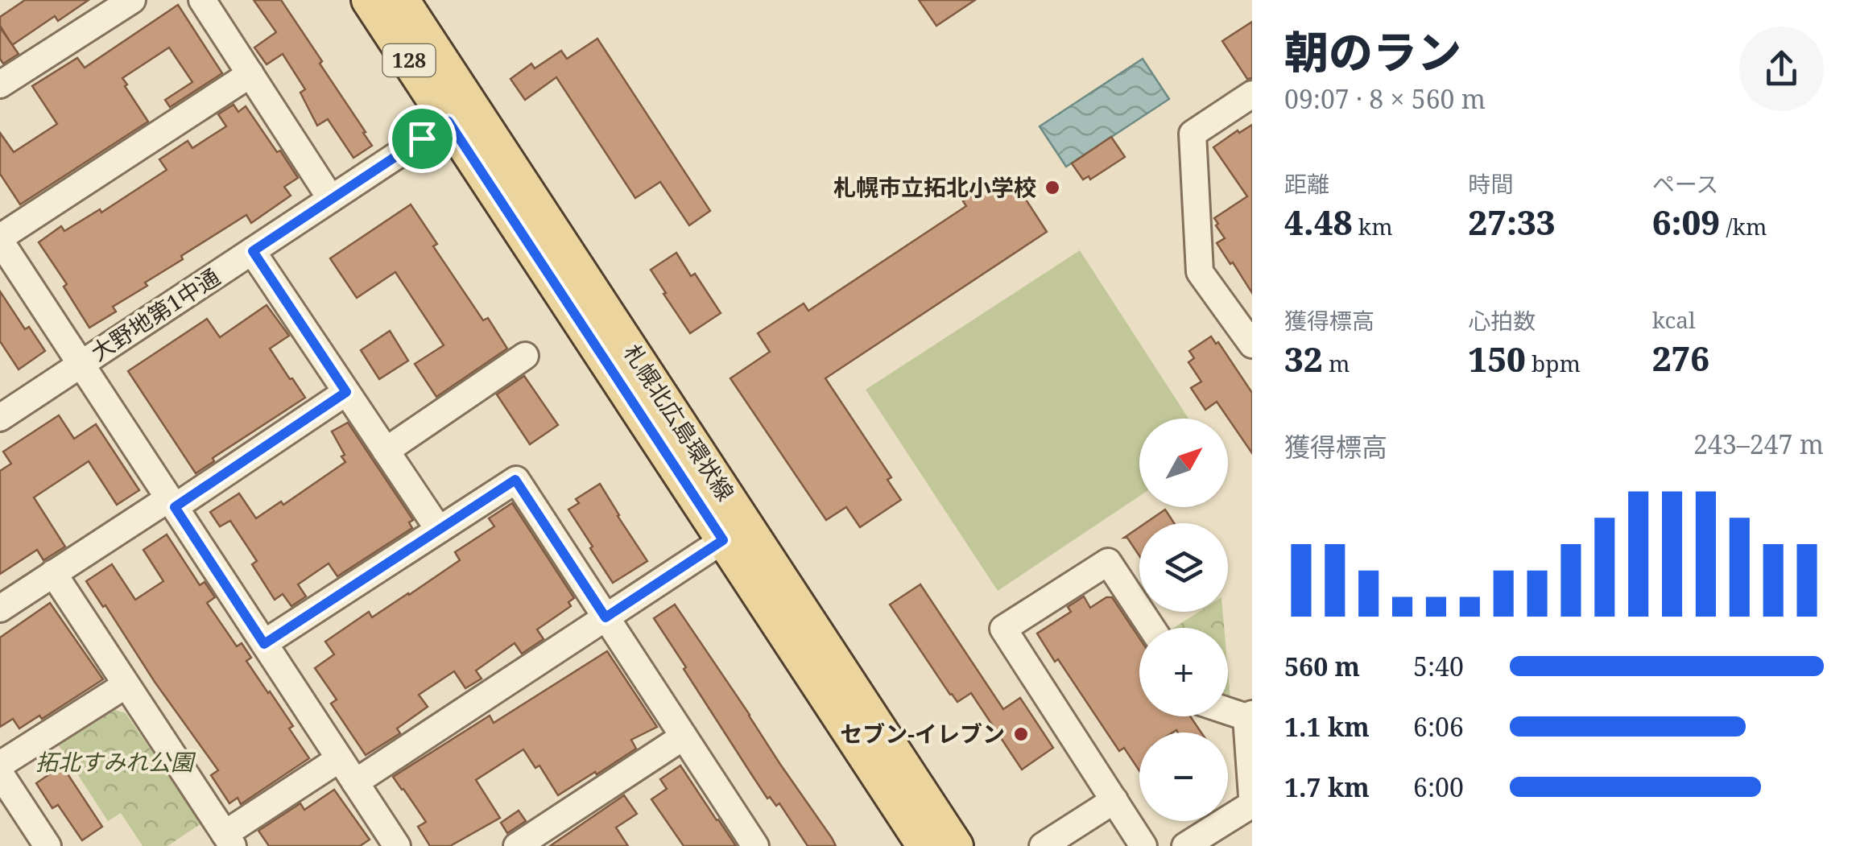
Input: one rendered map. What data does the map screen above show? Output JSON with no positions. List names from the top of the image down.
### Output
{
  "streets": {
    "main road": ["128", "札幌北広島環状線"],
    "street": ["大野地第1中通"]
  },
  "crossings": [
    ["大野地第1中通", "札幌北広島環状線"]
  ],
  "parks": ["拓北すみれ公園"],
  "places": ["札幌市立拓北小学校", "セブン-イレブン"],
  "north": "top right",
  "page": {
    "heading": ["朝のラン", "09:07 · 8 × 560 m"],
    "stats": [
      ["距離", "4.48 km"],
      ["時間", "27:33"],
      ["ペース", "6:09 /km"],
      ["獲得標高", "32 m"],
      ["心拍数", "150 bpm"],
      ["kcal", "276"]
    ],
    "chart": ["獲得標高", "243–247 m"],
    "map_buttons": ["+", "−"],
    "list": [
      {
        "name": "560 m",
        "note": "5:40"
      },
      {
        "name": "1.1 km",
        "note": "6:06"
      },
      {
        "name": "1.7 km",
        "note": "6:00"
      }
    ]
  }
}
